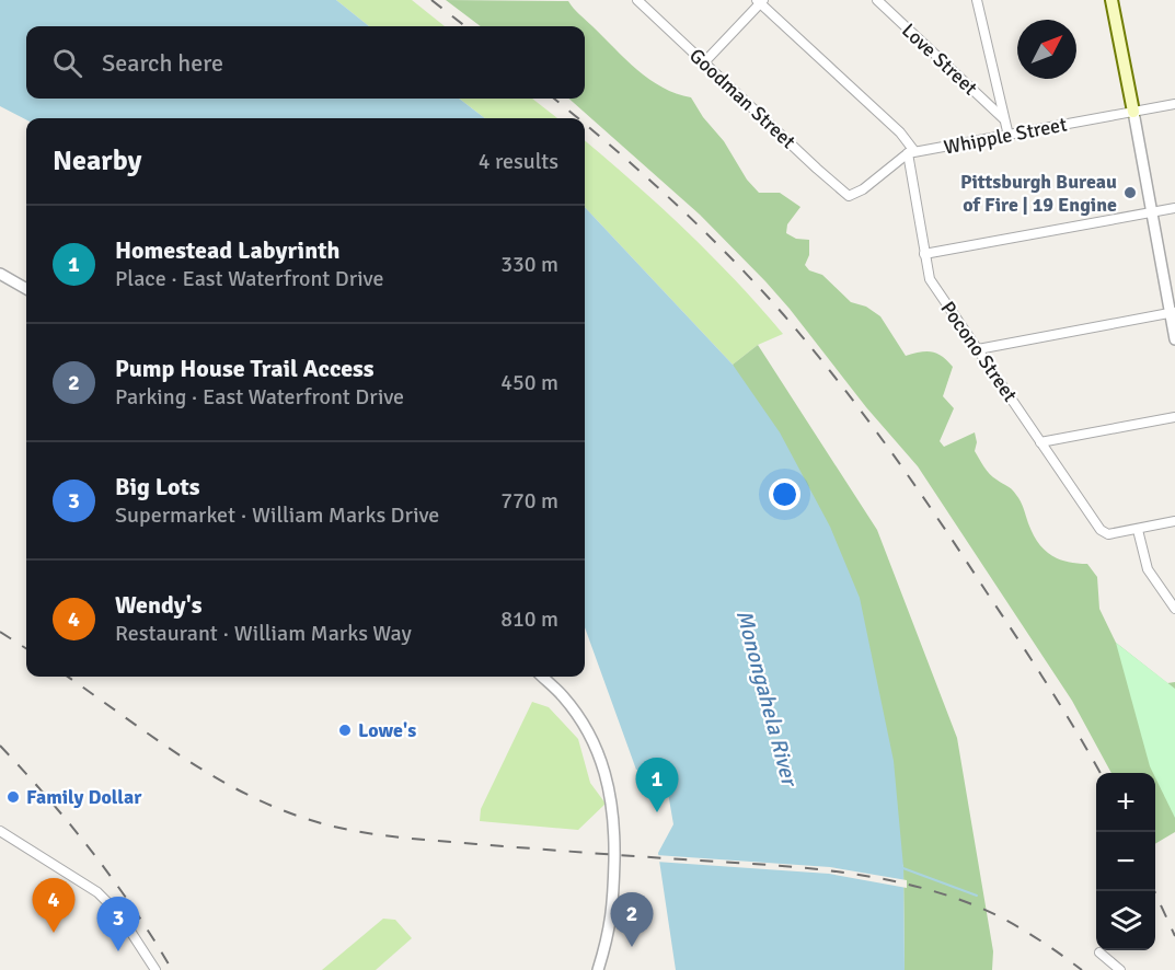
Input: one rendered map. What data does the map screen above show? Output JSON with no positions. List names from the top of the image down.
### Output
{
  "streets": {
    "street": [
      "Love Street",
      "Goodman Street",
      "Whipple Street",
      "Pocono Street"
    ]
  },
  "crossings": [
    ["Goodman Street", "Whipple Street"],
    ["Whipple Street", "Pocono Street"]
  ],
  "water": ["Monongahela River"],
  "places": ["Pittsburgh Bureau of Fire | 19 Engine", "Lowe's", "Family Dollar"],
  "north": "top right",
  "page": {
    "search": "Search here",
    "heading": ["Nearby", "4 results"],
    "list": [
      {
        "mark": "1",
        "name": "Homestead Labyrinth",
        "note": "Place · East Waterfront Drive",
        "value": "330 m"
      },
      {
        "mark": "2",
        "name": "Pump House Trail Access",
        "note": "Parking · East Waterfront Drive",
        "value": "450 m"
      },
      {
        "mark": "3",
        "name": "Big Lots",
        "note": "Supermarket · William Marks Drive",
        "value": "770 m"
      },
      {
        "mark": "4",
        "name": "Wendy's",
        "note": "Restaurant · William Marks Way",
        "value": "810 m"
      }
    ],
    "pins": [
      "1",
      "4",
      "2",
      "3"
    ],
    "map_buttons": ["+", "−"]
  }
}
